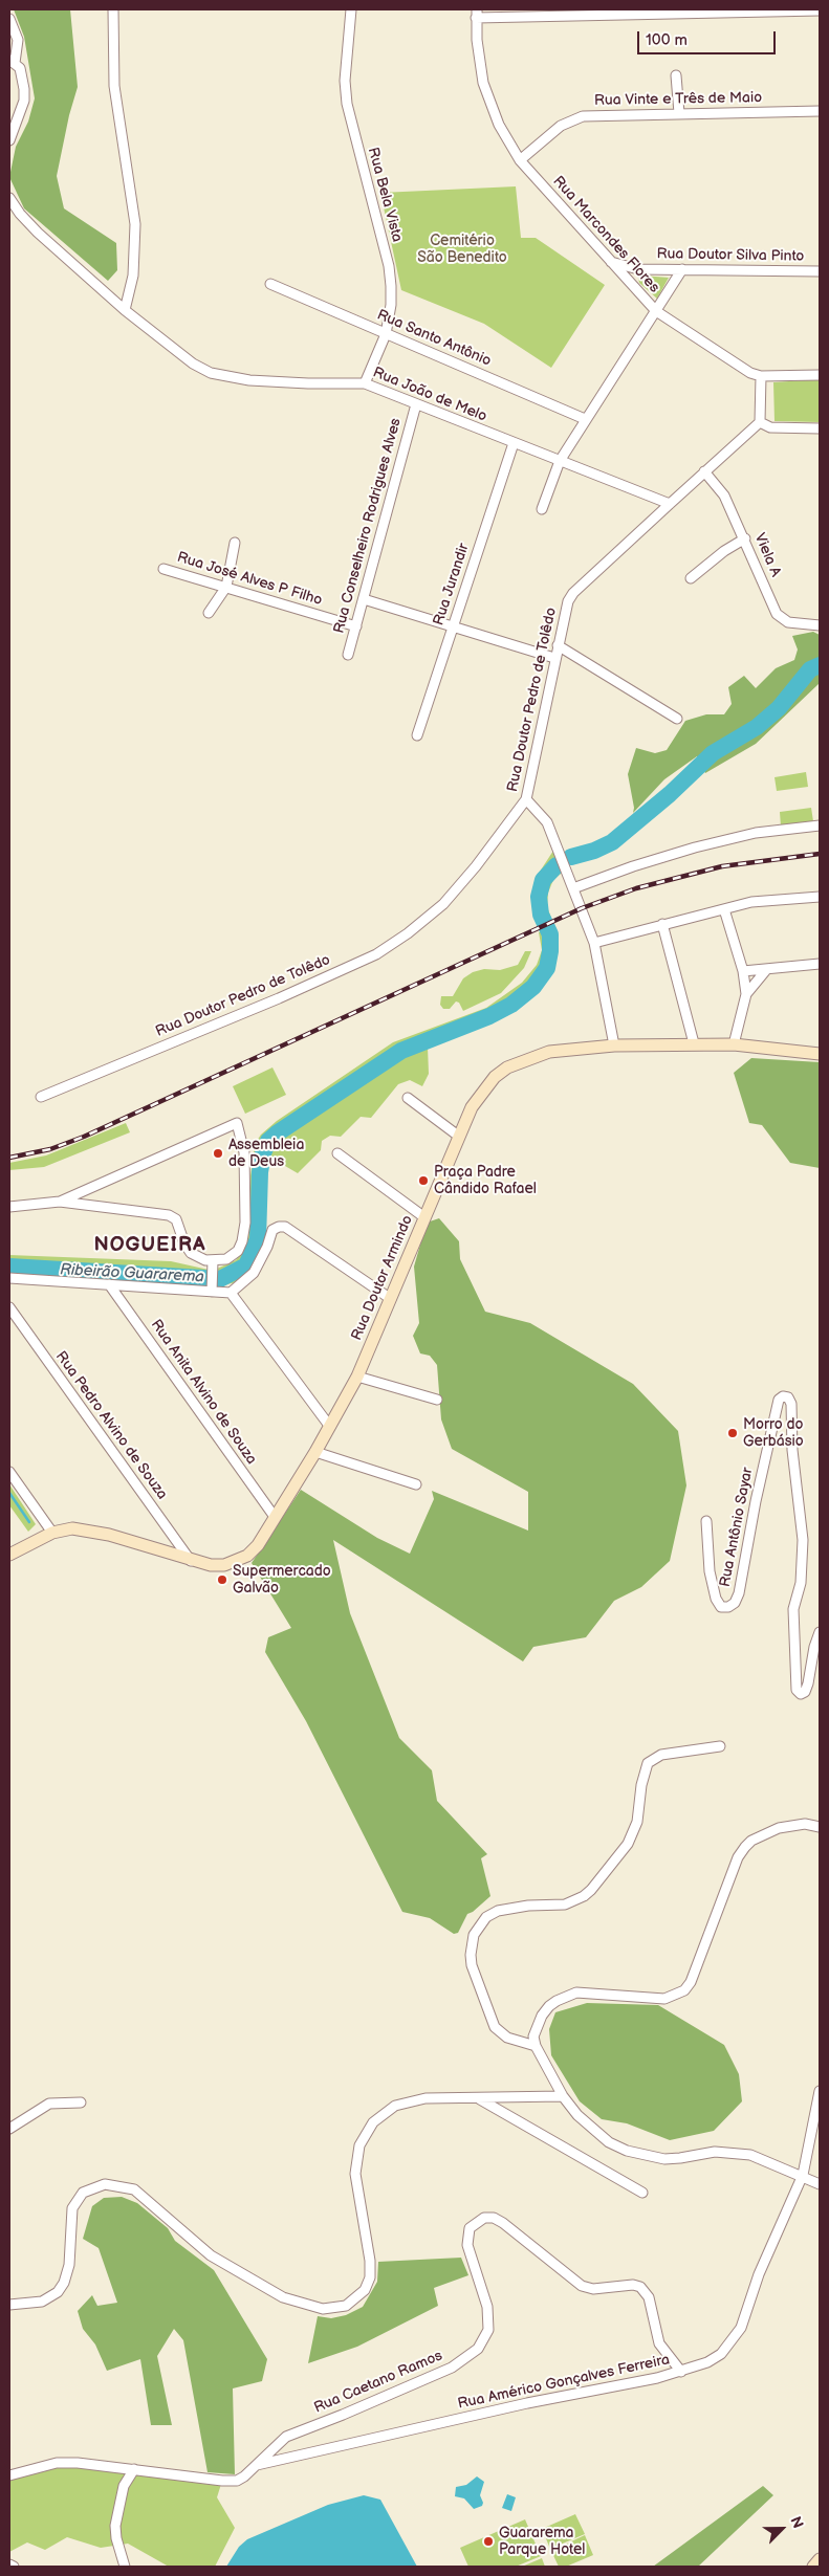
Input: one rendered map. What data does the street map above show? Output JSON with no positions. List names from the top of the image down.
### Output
{
  "streets": {
    "street": [
      "Rua Vinte e Três de Maio",
      "Rua Bela Vista",
      "Rua Marcondes Flores",
      "Rua Doutor Silva Pinto",
      "Rua Santo Antônio",
      "Rua João de Melo",
      "Rua Conselheiro Rodrigues Alves",
      "Viela A",
      "Rua José Alves P Filho",
      "Rua Jurandir",
      "Rua Doutor Pedro de Tolêdo",
      "Rua Doutor Armindo",
      "Rua Anita Alvino de Souza",
      "Rua Pedro Alvino de Souza",
      "Rua Antônio Sayar",
      "Rua Caetano Ramos",
      "Rua Américo Gonçalves Ferreira"
    ]
  },
  "crossings": [
    ["Rua Vinte e Três de Maio", "Rua Marcondes Flores"],
    ["Rua Bela Vista", "Rua Santo Antônio"],
    ["Rua Bela Vista", "Rua João de Melo"],
    ["Rua Marcondes Flores", "Rua Doutor Silva Pinto"],
    ["Rua João de Melo", "Rua Conselheiro Rodrigues Alves"],
    ["Rua João de Melo", "Rua Jurandir"],
    ["Rua João de Melo", "Rua Doutor Pedro de Tolêdo"],
    ["Rua Conselheiro Rodrigues Alves", "Rua José Alves P Filho"],
    ["Viela A", "Rua Doutor Pedro de Tolêdo"],
    ["Rua Doutor Armindo", "Rua Anita Alvino de Souza"],
    ["Rua Doutor Armindo", "Rua Pedro Alvino de Souza"],
    ["Rua Caetano Ramos", "Rua Américo Gonçalves Ferreira"]
  ],
  "districts": ["NOGUEIRA"],
  "water": ["Ribeirão Guararema"],
  "parks": ["Cemitério São Benedito"],
  "places": [
    "Assembleia de Deus",
    "Praça Padre Cândido Rafael",
    "Morro do Gerbásio",
    "Supermercado Galvão",
    "Guararema Parque Hotel"
  ],
  "scale_bar": "100 m",
  "north": "top right"
}
